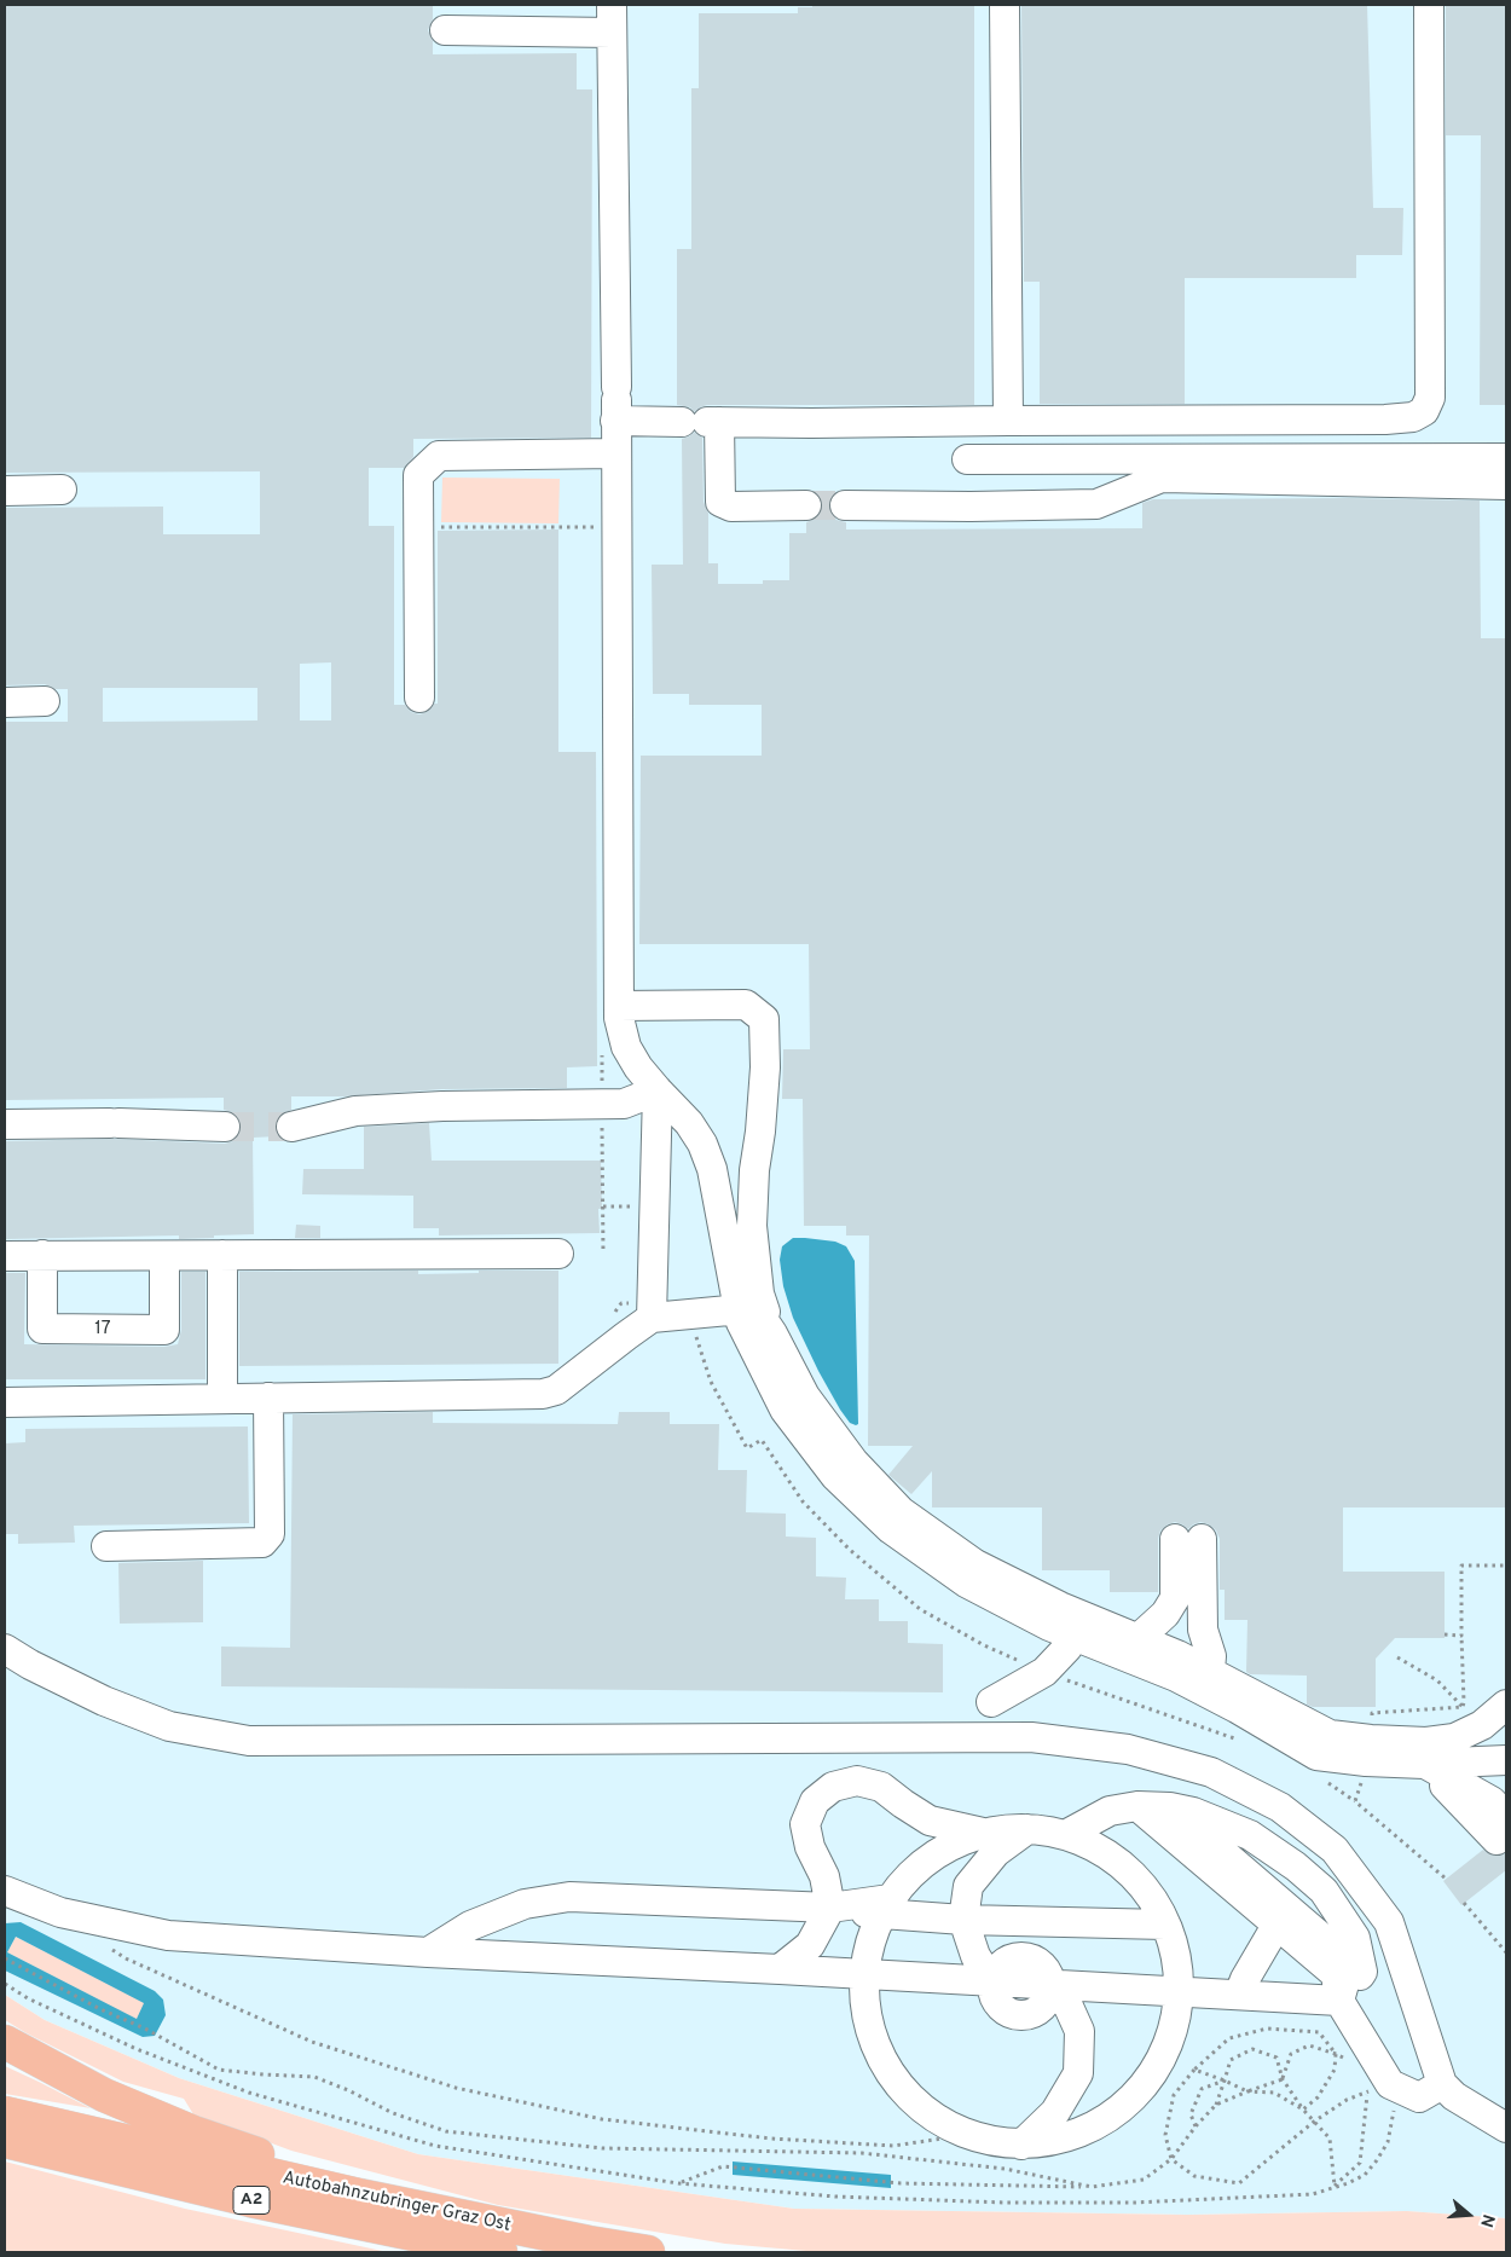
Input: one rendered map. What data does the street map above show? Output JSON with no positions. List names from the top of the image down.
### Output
{
  "streets": {
    "highway": ["A2", "Autobahnzubringer Graz Ost"],
    "street": ["17"]
  },
  "north": "right"
}
